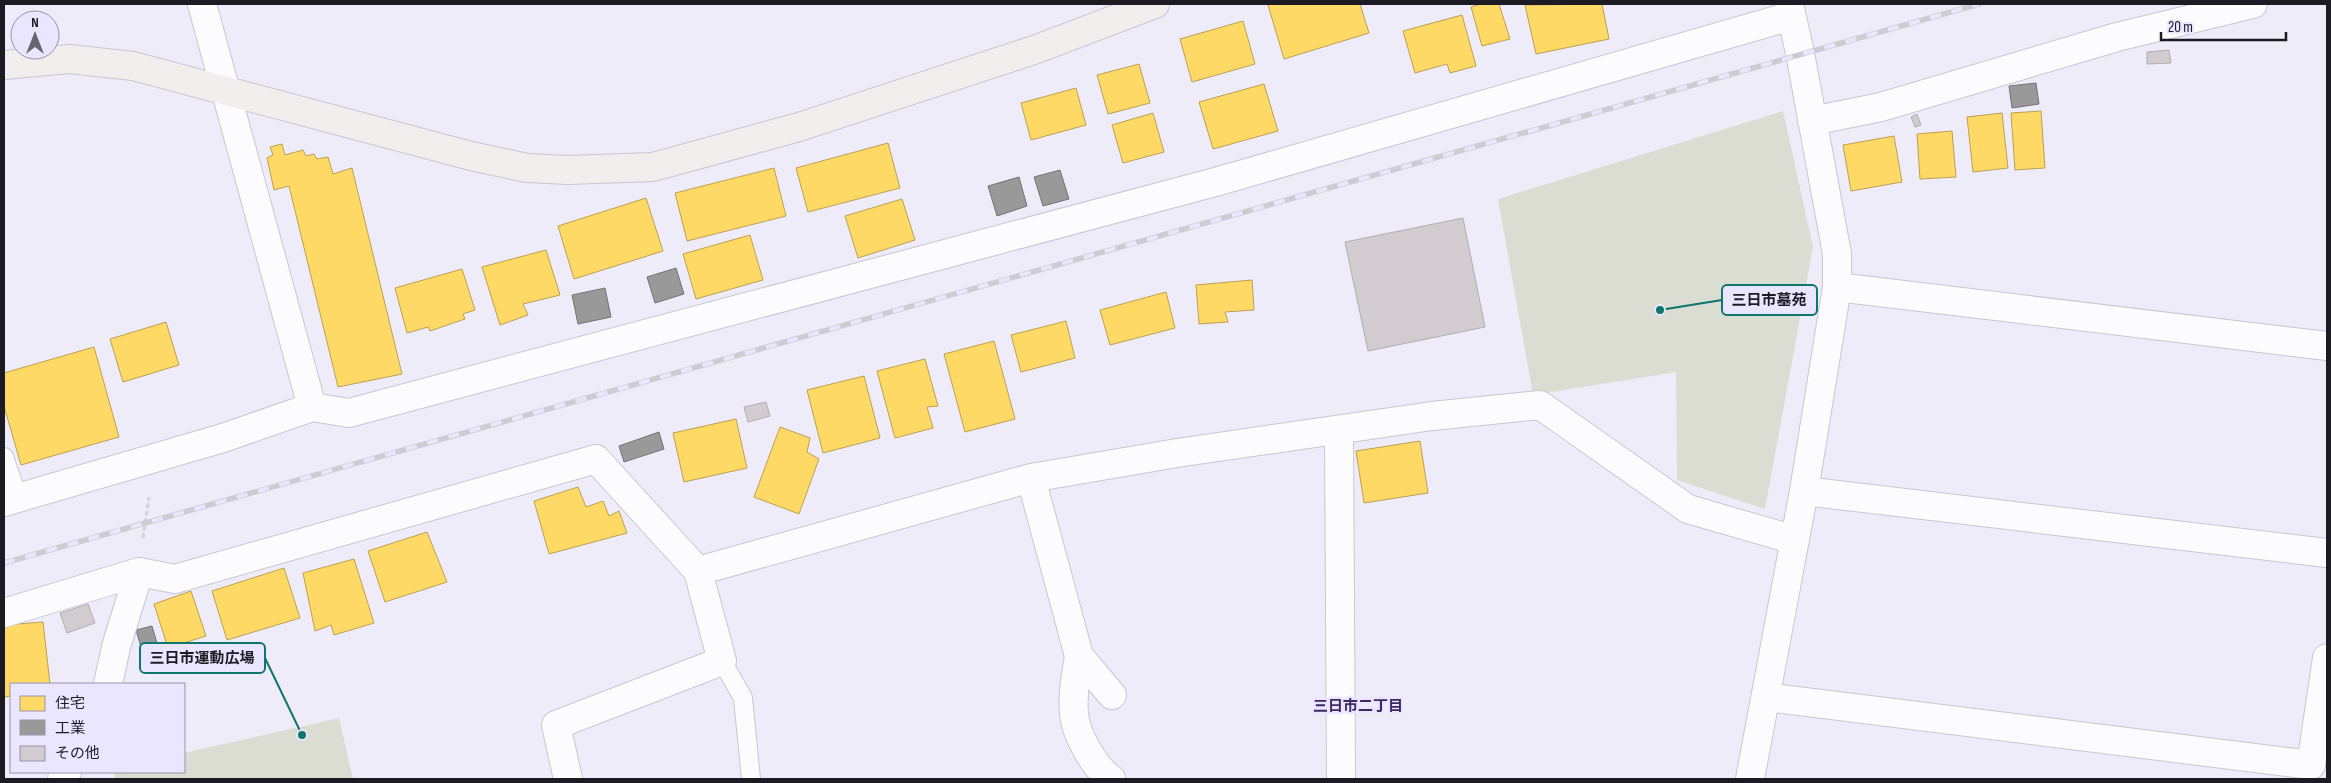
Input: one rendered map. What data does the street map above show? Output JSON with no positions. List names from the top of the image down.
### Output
{
  "districts": ["三日市二丁目"],
  "places": ["三日市墓苑", "三日市運動広場"],
  "legend": ["住宅", "工業", "その他"],
  "scale_bar": "20 m",
  "north": "top"
}
